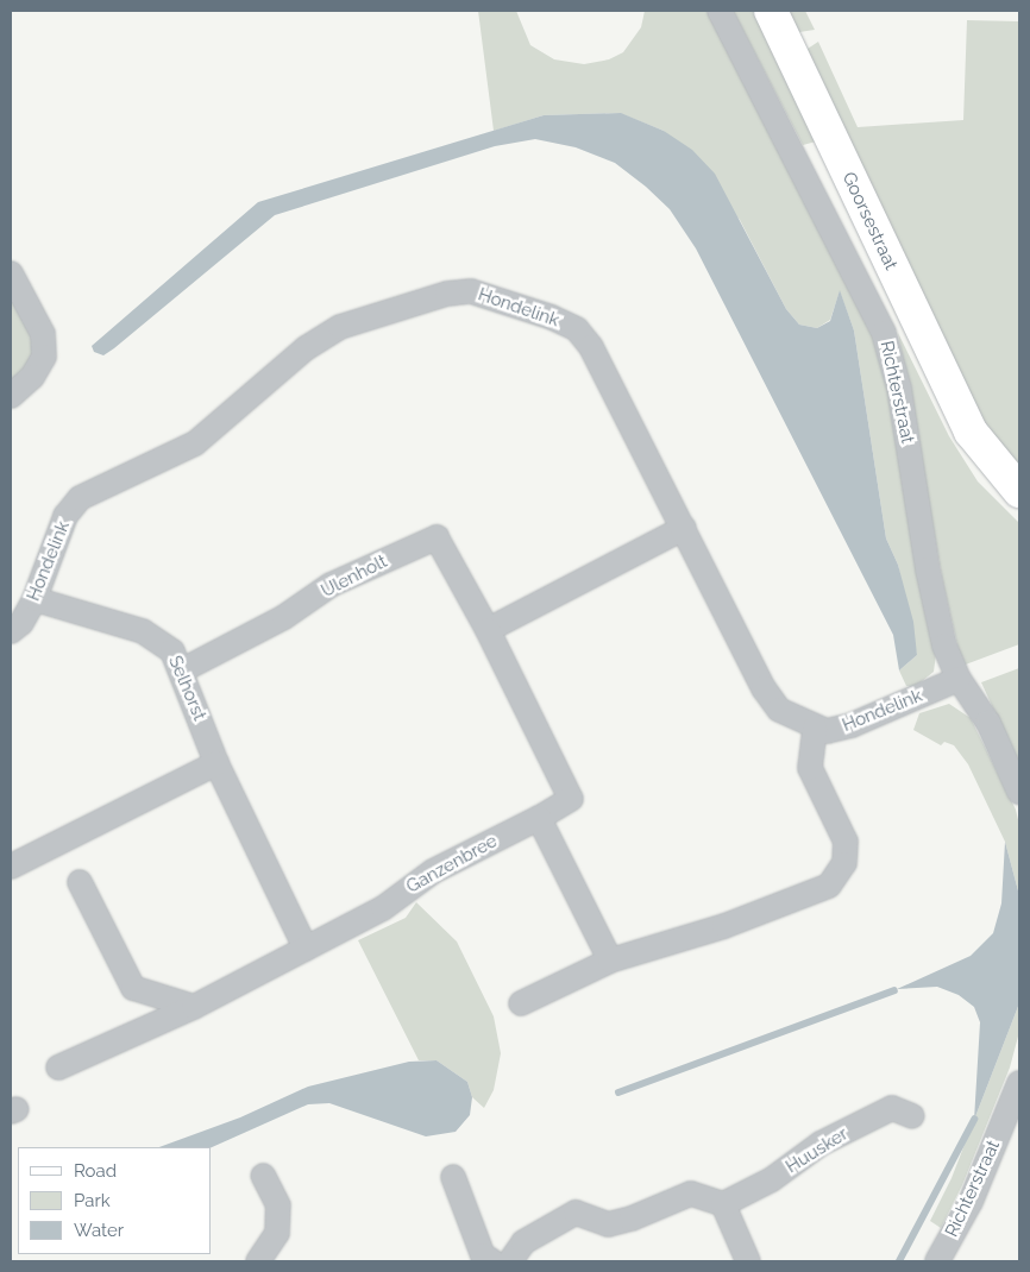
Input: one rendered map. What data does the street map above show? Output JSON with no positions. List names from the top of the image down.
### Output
{
  "streets": {
    "main road": ["Goorsestraat"],
    "street": [
      "Hondelink",
      "Richterstraat",
      "Ulenholt",
      "Selhorst",
      "Ganzenbree",
      "Huusker"
    ]
  },
  "crossings": [
    ["Hondelink", "Richterstraat"],
    ["Hondelink", "Selhorst"],
    ["Ulenholt", "Selhorst"],
    ["Ulenholt", "Ganzenbree"],
    ["Selhorst", "Ganzenbree"]
  ],
  "legend": ["Road", "Park", "Water"]
}
